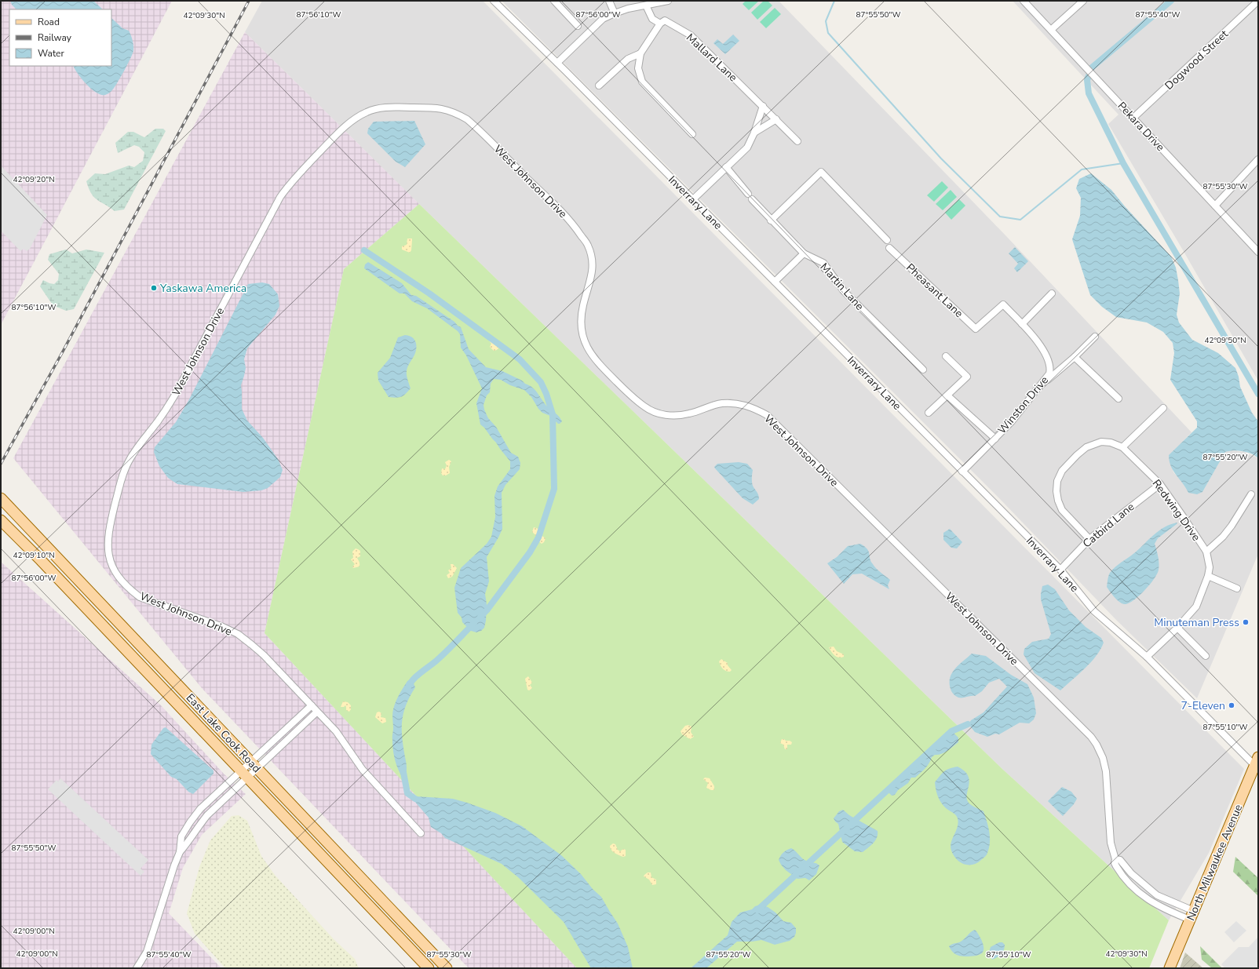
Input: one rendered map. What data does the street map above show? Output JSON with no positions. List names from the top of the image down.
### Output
{
  "streets": {
    "main road": ["East Lake Cook Road", "North Milwaukee Avenue"],
    "street": [
      "Mallard Lane",
      "Dogwood Street",
      "Pekara Drive",
      "West Johnson Drive",
      "Inverrary Lane",
      "Martin Lane",
      "Pheasant Lane",
      "Winston Drive",
      "Redwing Drive",
      "Catbird Lane"
    ]
  },
  "crossings": [
    ["Dogwood Street", "Pekara Drive"],
    ["West Johnson Drive", "North Milwaukee Avenue"],
    ["Inverrary Lane", "Winston Drive"],
    ["Inverrary Lane", "Redwing Drive"],
    ["Inverrary Lane", "Catbird Lane"],
    ["Inverrary Lane", "North Milwaukee Avenue"],
    ["Pheasant Lane", "Winston Drive"],
    ["Redwing Drive", "Catbird Lane"]
  ],
  "places": ["Yaskawa America", "Minuteman Press", "7-Eleven"],
  "legend": ["Road", "Railway", "Water"],
  "coordinates": [
    "87°56'10\"W",
    "87°56'00\"W",
    "87°55'50\"W",
    "87°55'40\"W",
    "42°09'30\"N",
    "42°09'20\"N",
    "87°55'30\"W",
    "42°09'50\"N",
    "87°55'20\"W",
    "42°09'10\"N",
    "87°55'10\"W",
    "42°09'00\"N"
  ]
}
